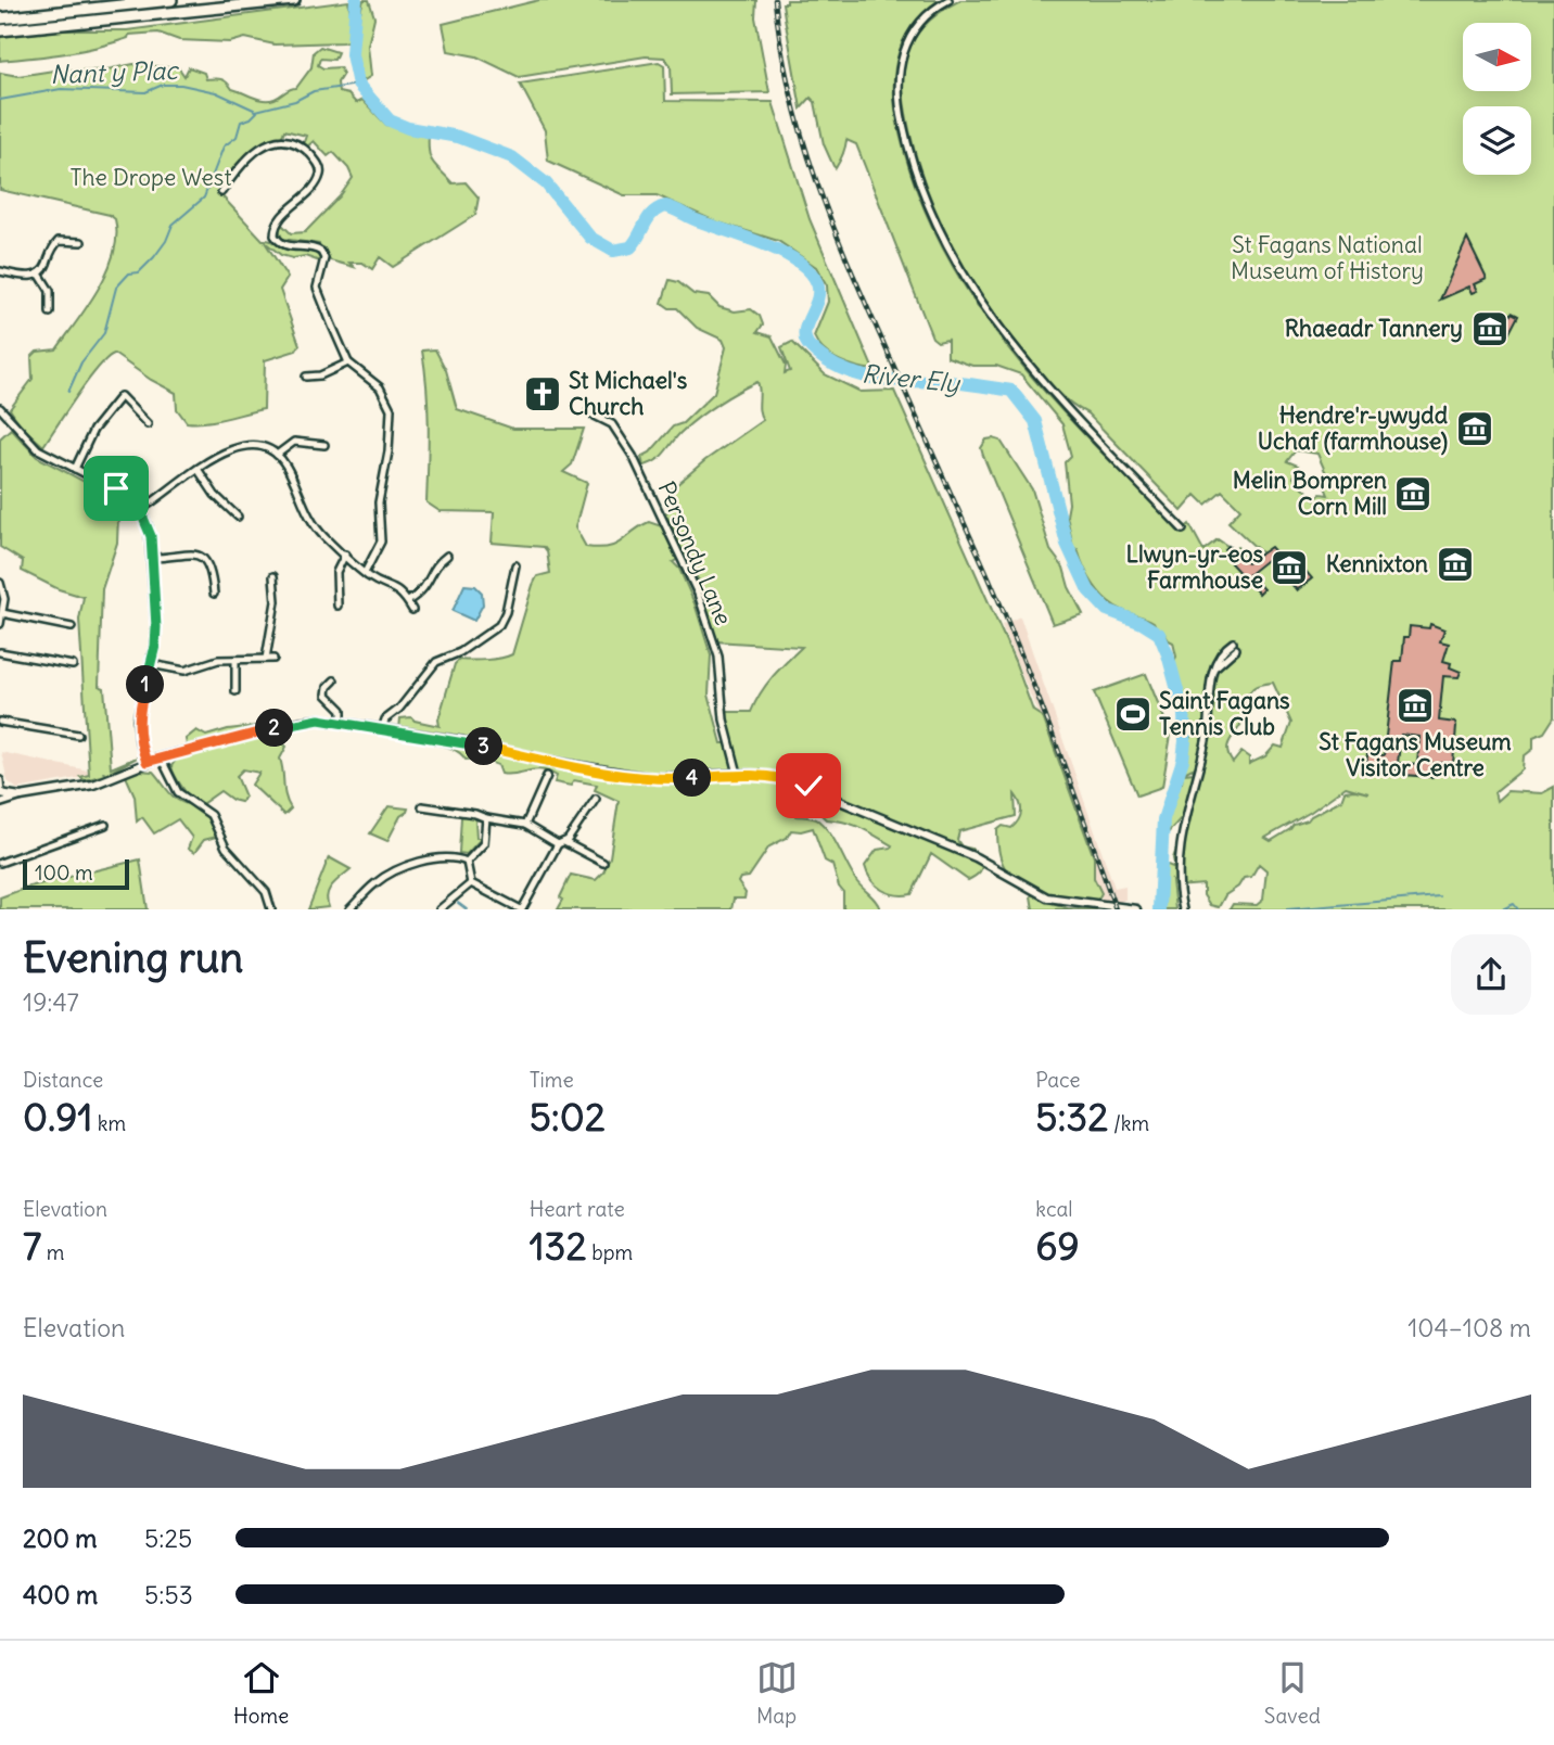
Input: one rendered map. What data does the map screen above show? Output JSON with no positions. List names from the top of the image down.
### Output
{
  "streets": {
    "street": ["Persondy Lane"]
  },
  "water": ["Nant y Plac", "River Ely"],
  "parks": ["The Drope West", "St Fagans National Museum of History"],
  "places": {
    "museum": [
      "Rhaeadr Tannery",
      "Hendre'r-ywydd Uchaf (farmhouse)",
      "Melin Bompren Corn Mill",
      "Kennixton",
      "Llwyn-yr-eos Farmhouse",
      "St Fagans Museum Visitor Centre"
    ],
    "church": ["St Michael's Church"],
    "sports": ["Saint Fagans Tennis Club"]
  },
  "scale_bar": "100 m",
  "north": "right",
  "page": {
    "pins": [
      "1",
      "2",
      "3",
      "4"
    ],
    "scale": "100 m",
    "heading": ["Evening run", "19:47"],
    "stats": [
      ["Distance", "0.91 km"],
      ["Time", "5:02"],
      ["Pace", "5:32 /km"],
      ["Elevation", "7 m"],
      ["Heart rate", "132 bpm"],
      ["kcal", "69"]
    ],
    "chart": ["Elevation", "104–108 m"],
    "list": [
      {
        "name": "200 m",
        "note": "5:25"
      },
      {
        "name": "400 m",
        "note": "5:53"
      }
    ],
    "tabs": ["Home", "Map", "Saved"]
  }
}
